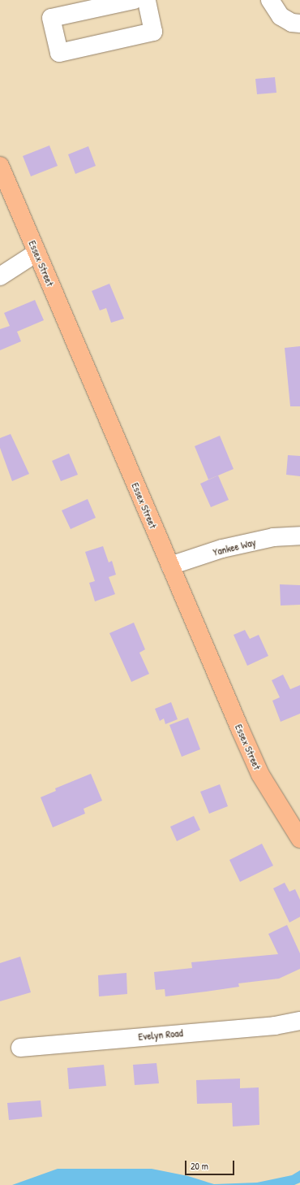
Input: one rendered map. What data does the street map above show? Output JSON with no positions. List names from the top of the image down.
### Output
{
  "streets": {
    "main road": ["Essex Street"],
    "street": ["Yankee Way", "Evelyn Road"]
  },
  "crossings": [
    ["Essex Street", "Yankee Way"]
  ],
  "scale_bar": "20 m"
}
